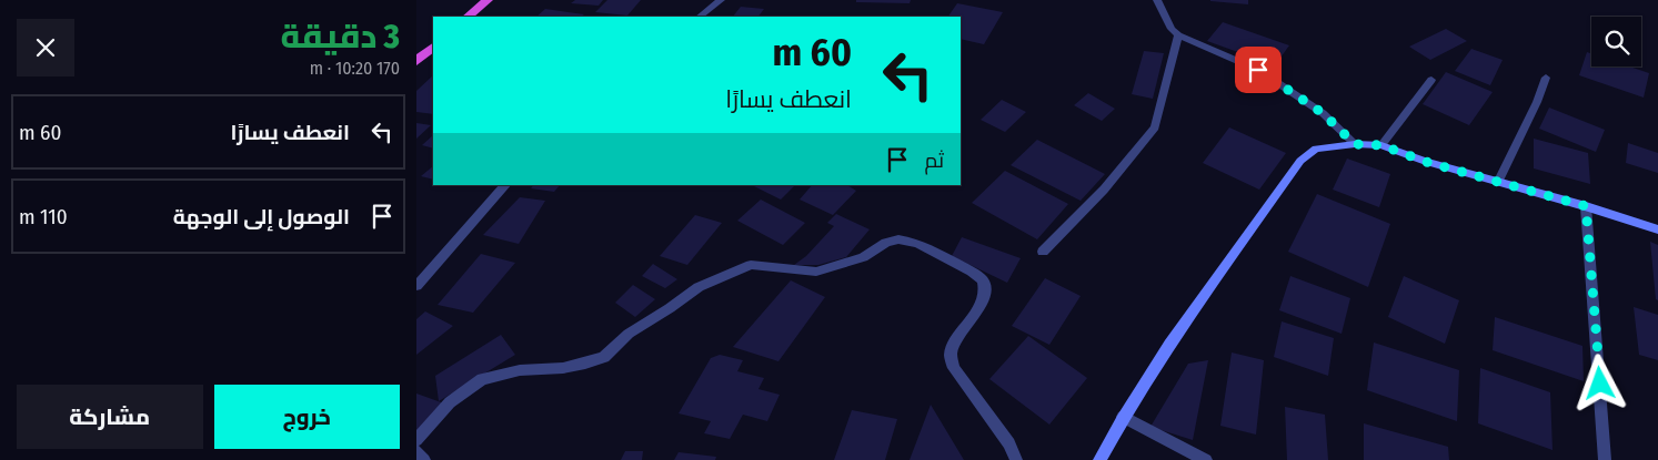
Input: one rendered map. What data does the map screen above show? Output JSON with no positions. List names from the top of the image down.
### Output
{
  "page": {
    "heading": ["3 دقيقة", "170 m · 10:20"],
    "turn": ["60 m", "انعطف يسارًا"],
    "list": [
      {
        "name": "انعطف يسارًا",
        "value": "60 m"
      },
      {
        "name": "الوصول إلى الوجهة",
        "value": "110 m"
      }
    ],
    "then": "ثم",
    "buttons": ["خروج", "مشاركة"]
  }
}
